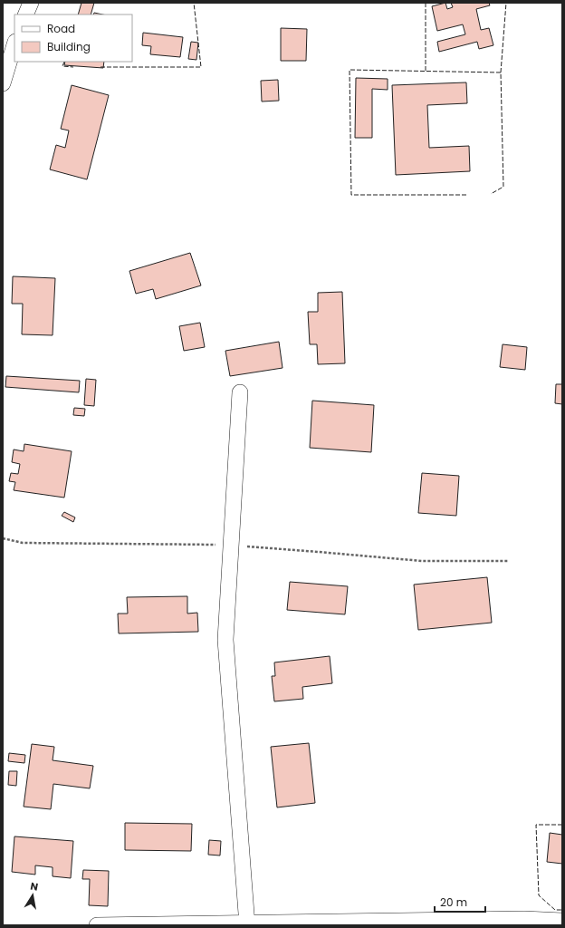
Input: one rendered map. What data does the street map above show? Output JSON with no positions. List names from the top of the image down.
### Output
{
  "legend": ["Road", "Building"],
  "scale_bar": "20 m",
  "north": "top"
}
